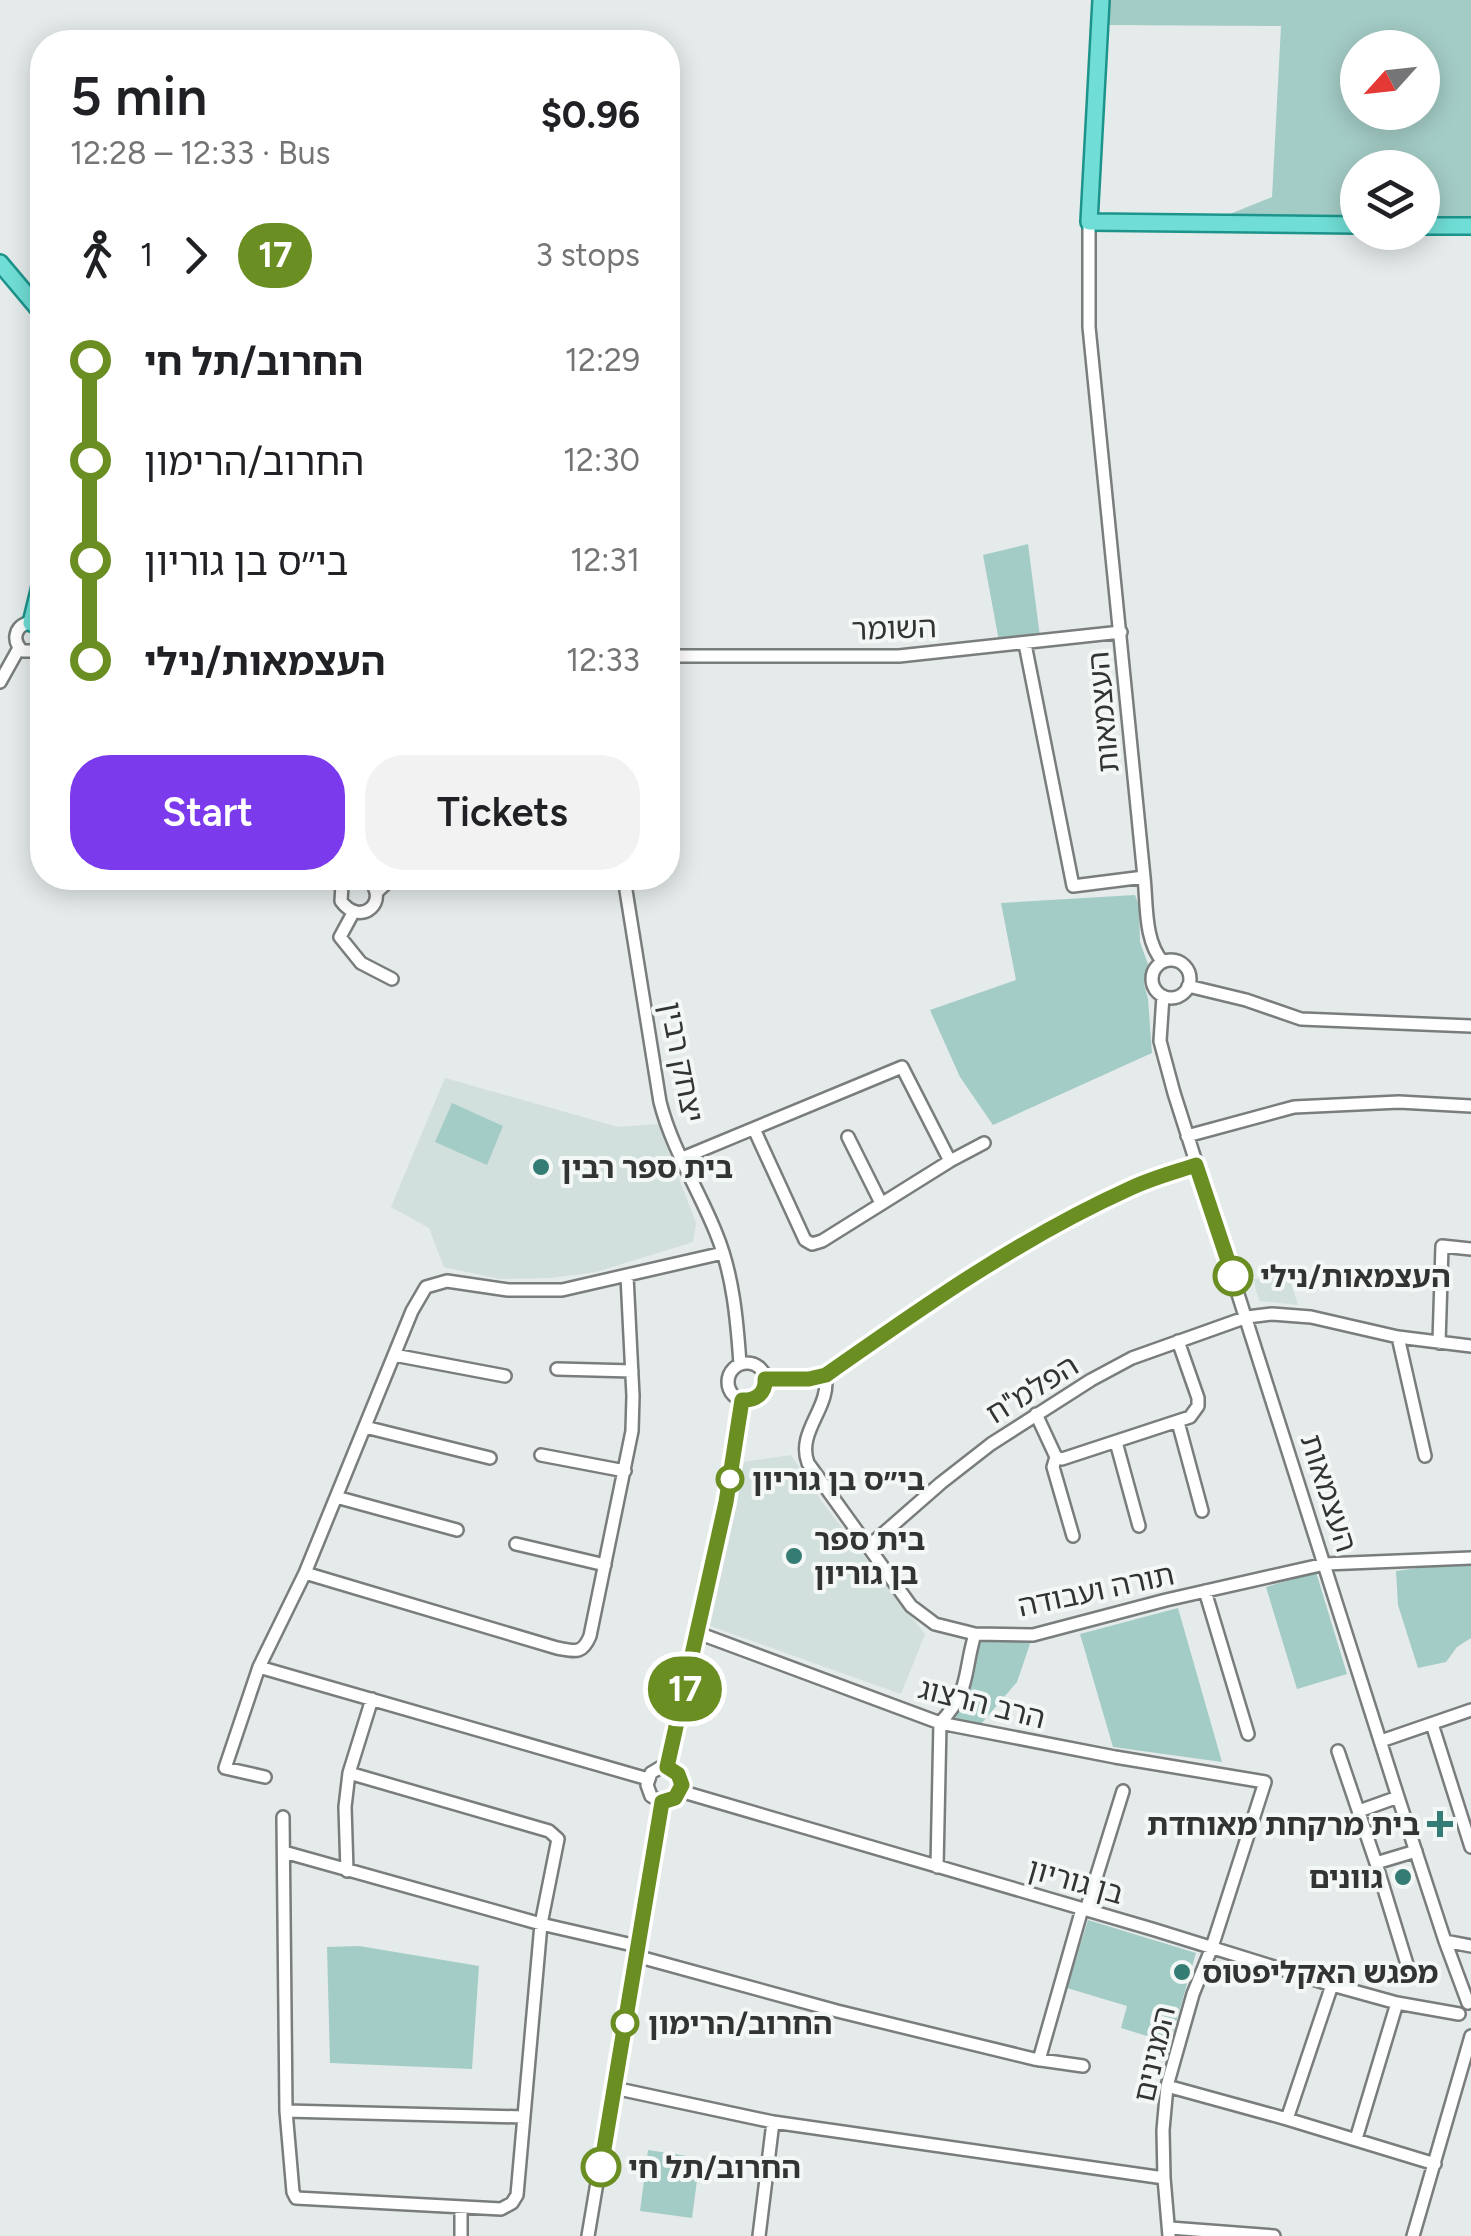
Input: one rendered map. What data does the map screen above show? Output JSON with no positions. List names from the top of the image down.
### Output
{
  "streets": {
    "street": [
      "השומר",
      "העצמאות",
      "יצחק רבין",
      "הפלמ\"ח",
      "תורה ועבודה",
      "הרב הרצוג",
      "בן גוריון",
      "המגינים"
    ]
  },
  "crossings": [
    ["השומר", "העצמאות"],
    ["העצמאות", "הפלמ\"ח"],
    ["העצמאות", "תורה ועבודה"],
    ["הפלמ\"ח", "תורה ועבודה"],
    ["הרב הרצוג", "המגינים"],
    ["בן גוריון", "המגינים"]
  ],
  "places": {
    "other": [
      "בית ספר רבין",
      "העצמאות/נילי",
      "בי״ס בן גוריון",
      "בית ספר בן גוריון",
      "גוונים",
      "מפגש האקליפטוס",
      "החרוב/הרימון",
      "החרוב/תל חי"
    ],
    "health": ["בית מרקחת מאוחדת"]
  },
  "lines": ["bus line 17"],
  "north": "bottom left",
  "page": {
    "on_map": "17",
    "heading": ["5 min", "12:28 – 12:33 · Bus", "$0.96"],
    "legs": ["1", "17", "3 stops"],
    "list": [
      {
        "name": "החרוב/תל חי",
        "value": "12:29"
      },
      {
        "name": "החרוב/הרימון",
        "value": "12:30"
      },
      {
        "name": "בי״ס בן גוריון",
        "value": "12:31"
      },
      {
        "name": "העצמאות/נילי",
        "value": "12:33"
      }
    ],
    "buttons": ["Start", "Tickets"]
  }
}
